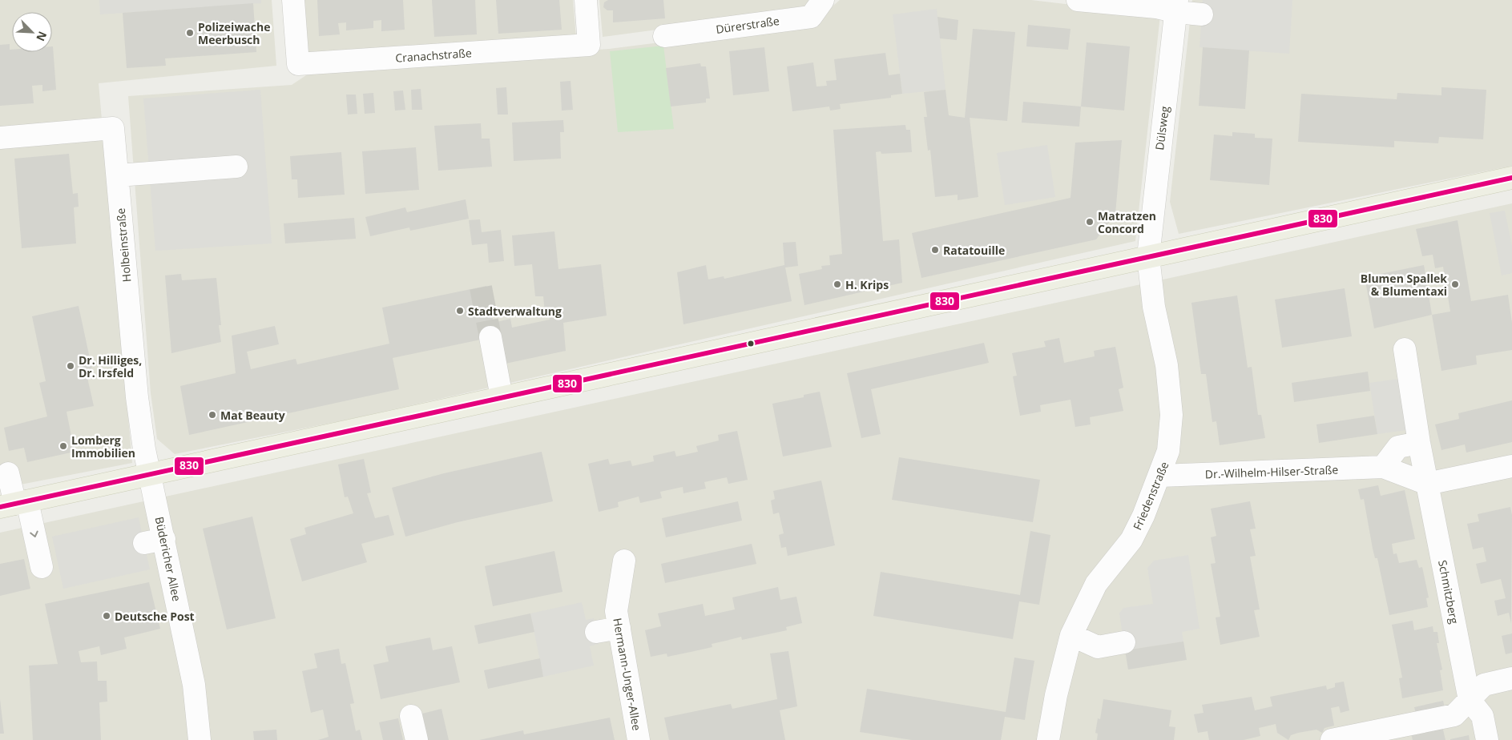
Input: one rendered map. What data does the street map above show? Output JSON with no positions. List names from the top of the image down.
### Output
{
  "streets": {
    "street": [
      "Dürerstraße",
      "Cranachstraße",
      "Dülsweg",
      "Holbeinstraße",
      "Dr.-Wilhelm-Hilser-Straße",
      "Friedenstraße",
      "Büdericher Allee",
      "Schmitzberg",
      "Hermann-Unger-Allee"
    ]
  },
  "crossings": [
    ["Dülsweg", "Friedenstraße"],
    ["Holbeinstraße", "Büdericher Allee"],
    ["Dr.-Wilhelm-Hilser-Straße", "Friedenstraße"],
    ["Dr.-Wilhelm-Hilser-Straße", "Schmitzberg"]
  ],
  "places": [
    "Polizeiwache Meerbusch",
    "Matratzen Concord",
    "Ratatouille",
    "H. Krips",
    "Blumen Spallek & Blumentaxi",
    "Stadtverwaltung",
    "Dr. Hilliges, Dr. Irsfeld",
    "Mat Beauty",
    "Lomberg Immobilien",
    "Deutsche Post"
  ],
  "lines": ["transit line 830"],
  "north": "bottom right"
}
